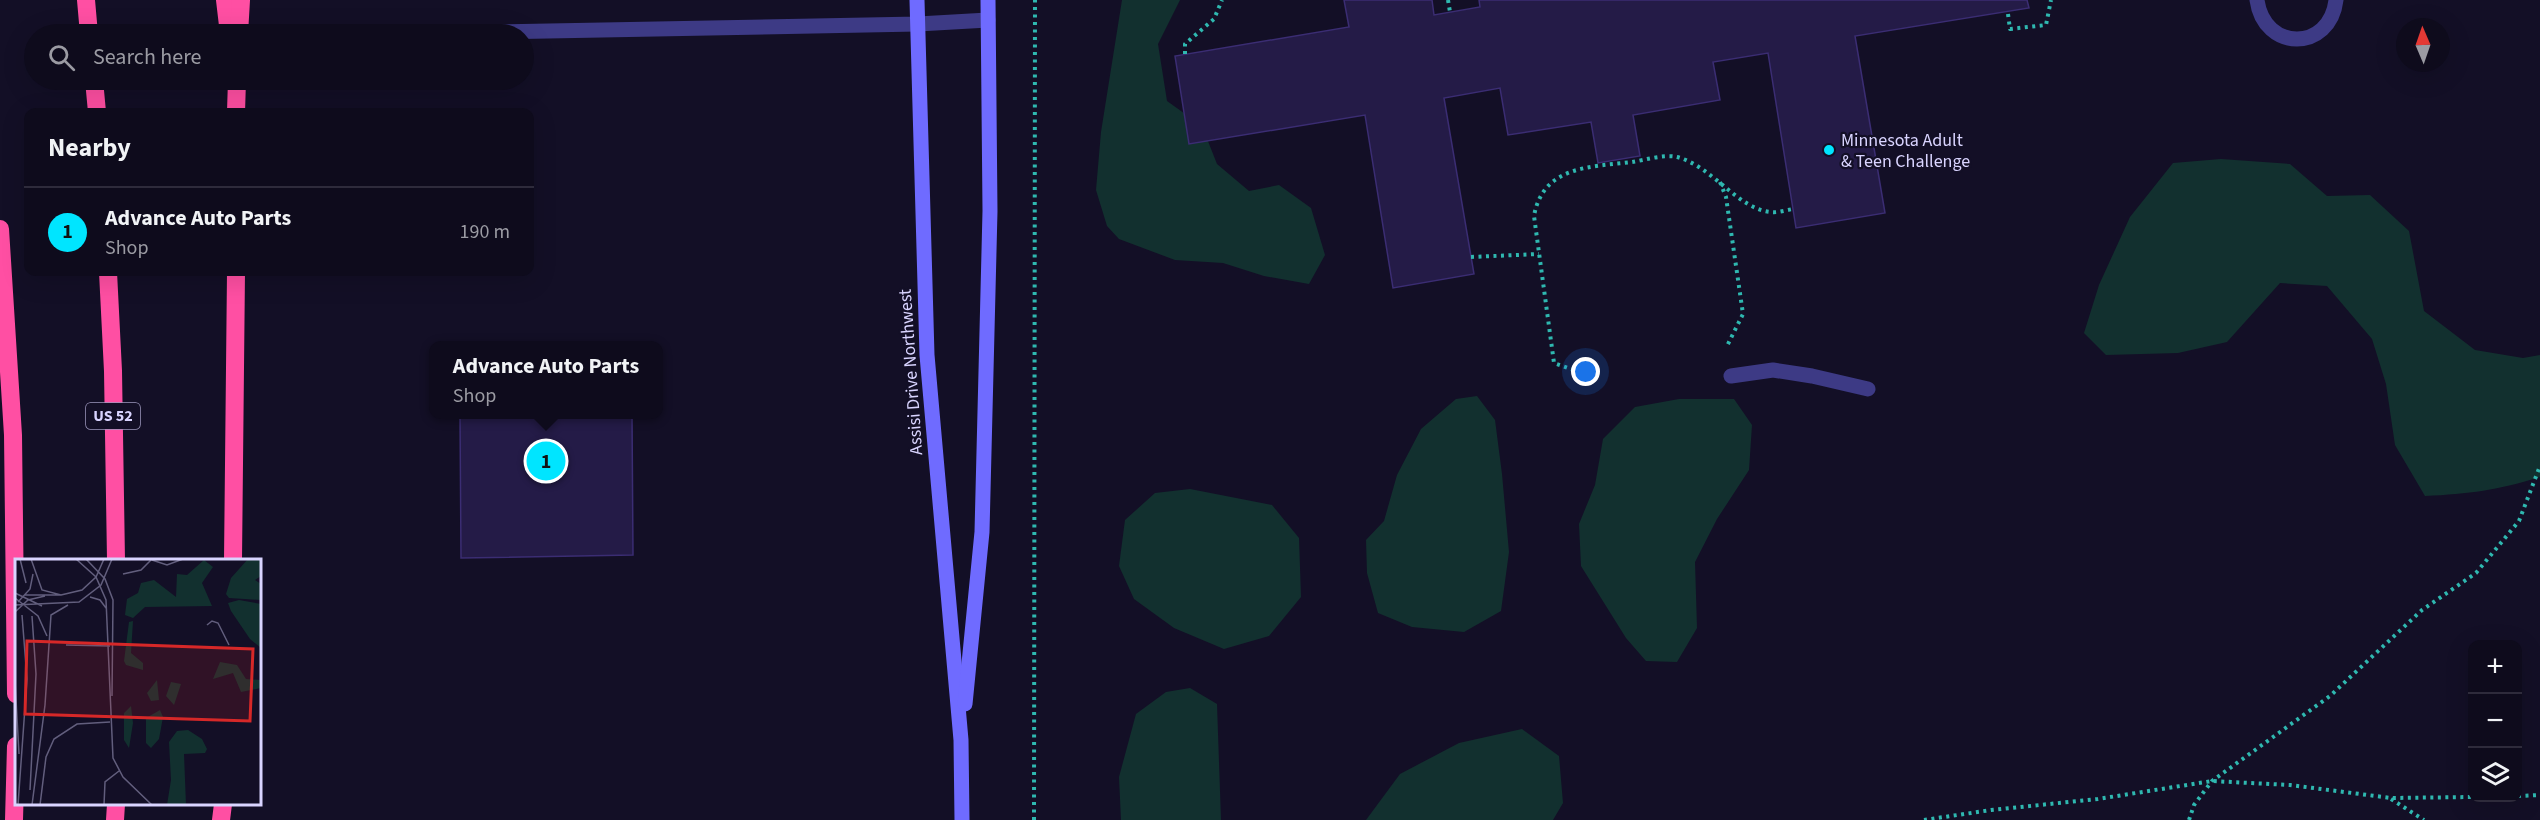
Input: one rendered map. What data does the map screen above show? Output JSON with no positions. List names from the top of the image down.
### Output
{
  "streets": {
    "highway": ["US 52"],
    "main road": ["Assisi Drive Northwest"]
  },
  "places": ["Minnesota Adult & Teen Challenge"],
  "north": "top",
  "page": {
    "search": "Search here",
    "heading": "Nearby",
    "list": [
      {
        "mark": "1",
        "name": "Advance Auto Parts",
        "note": "Shop",
        "value": "190 m"
      }
    ],
    "popup": ["Advance Auto Parts", "Shop"],
    "pins": "1",
    "map_buttons": ["+", "−"]
  }
}
